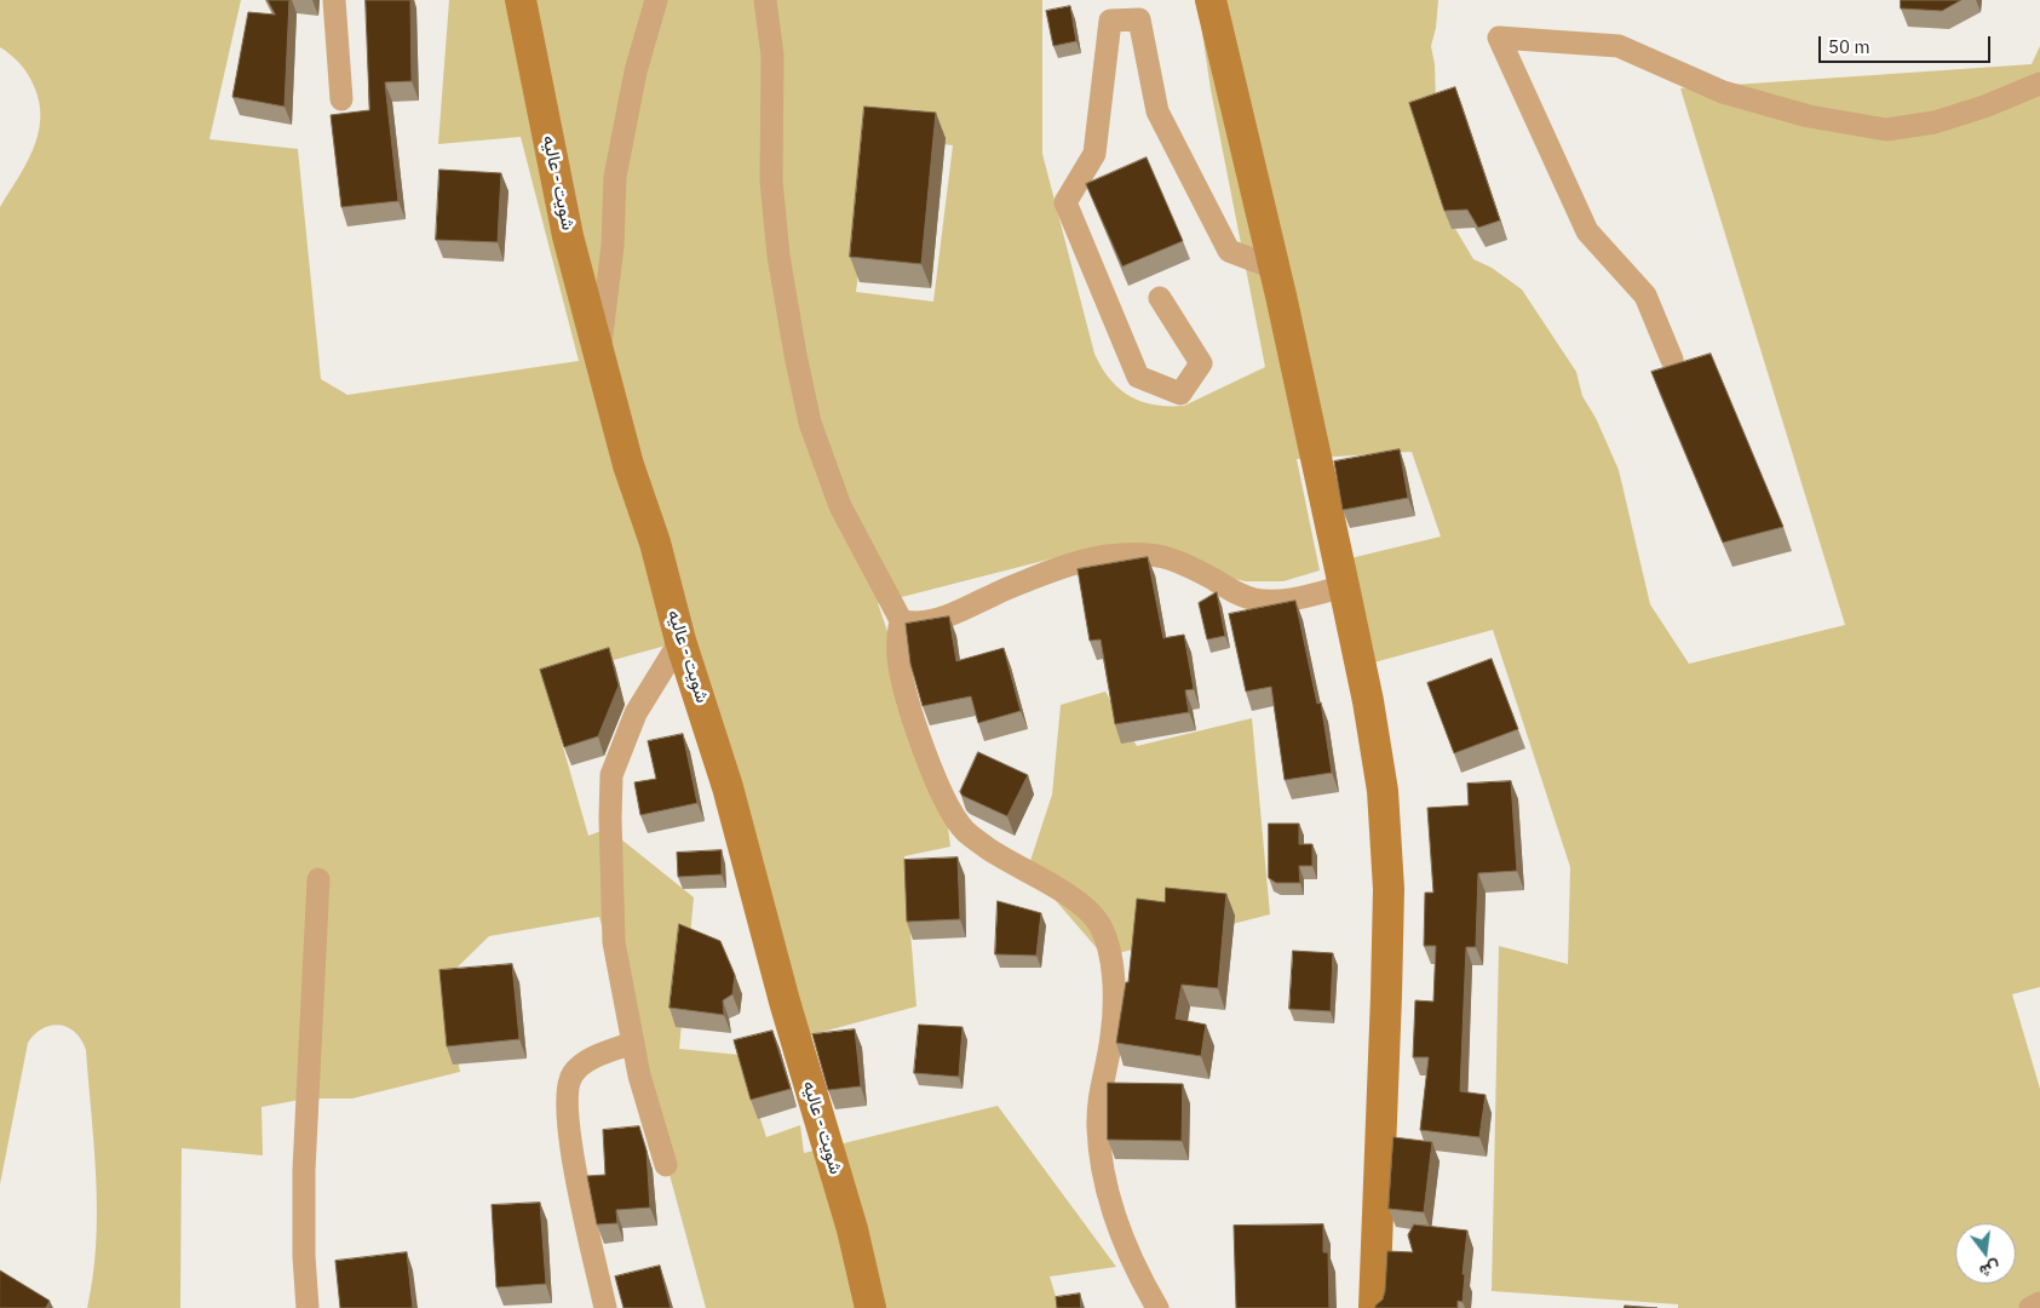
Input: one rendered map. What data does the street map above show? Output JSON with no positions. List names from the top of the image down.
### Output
{
  "streets": {
    "street": ["شويت - عاليه"]
  },
  "scale_bar": "50 m",
  "north": "bottom"
}
